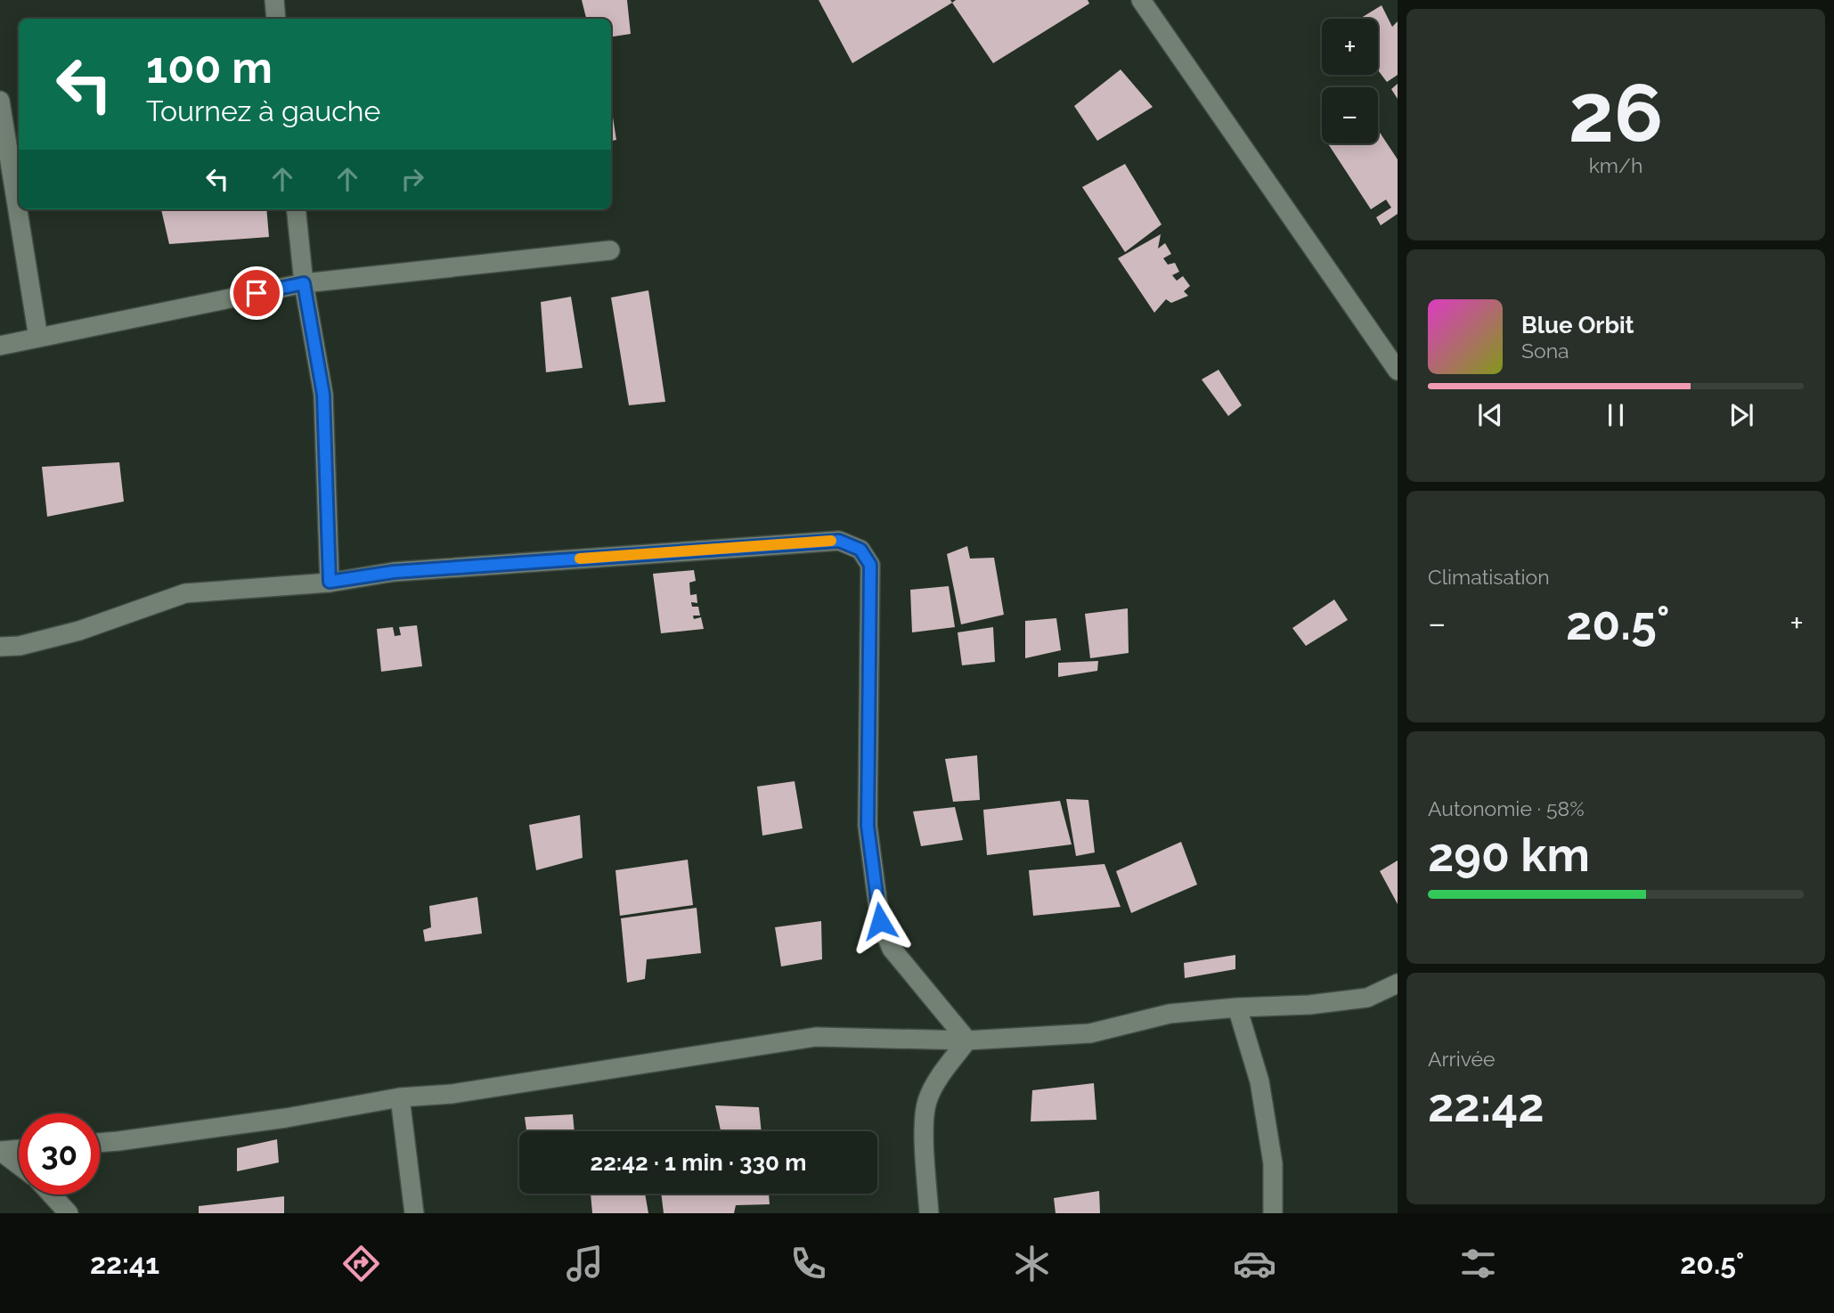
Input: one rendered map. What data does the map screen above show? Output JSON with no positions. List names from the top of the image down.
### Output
{
  "page": {
    "tile": [
      ["26", "km/h"],
      "Climatisation",
      ["Autonomie · 58%", "290 km"],
      ["Arrivée", "22:42"]
    ],
    "map_buttons": ["+", "−"],
    "turn": ["100 m", "Tournez à gauche"],
    "song": ["Blue Orbit", "Sona"],
    "heat": ["−", "20.5°", "+"],
    "limit": "30",
    "trip": "22:42 · 1 min · 330 m",
    "tabs": ["22:41", "20.5°"]
  }
}
